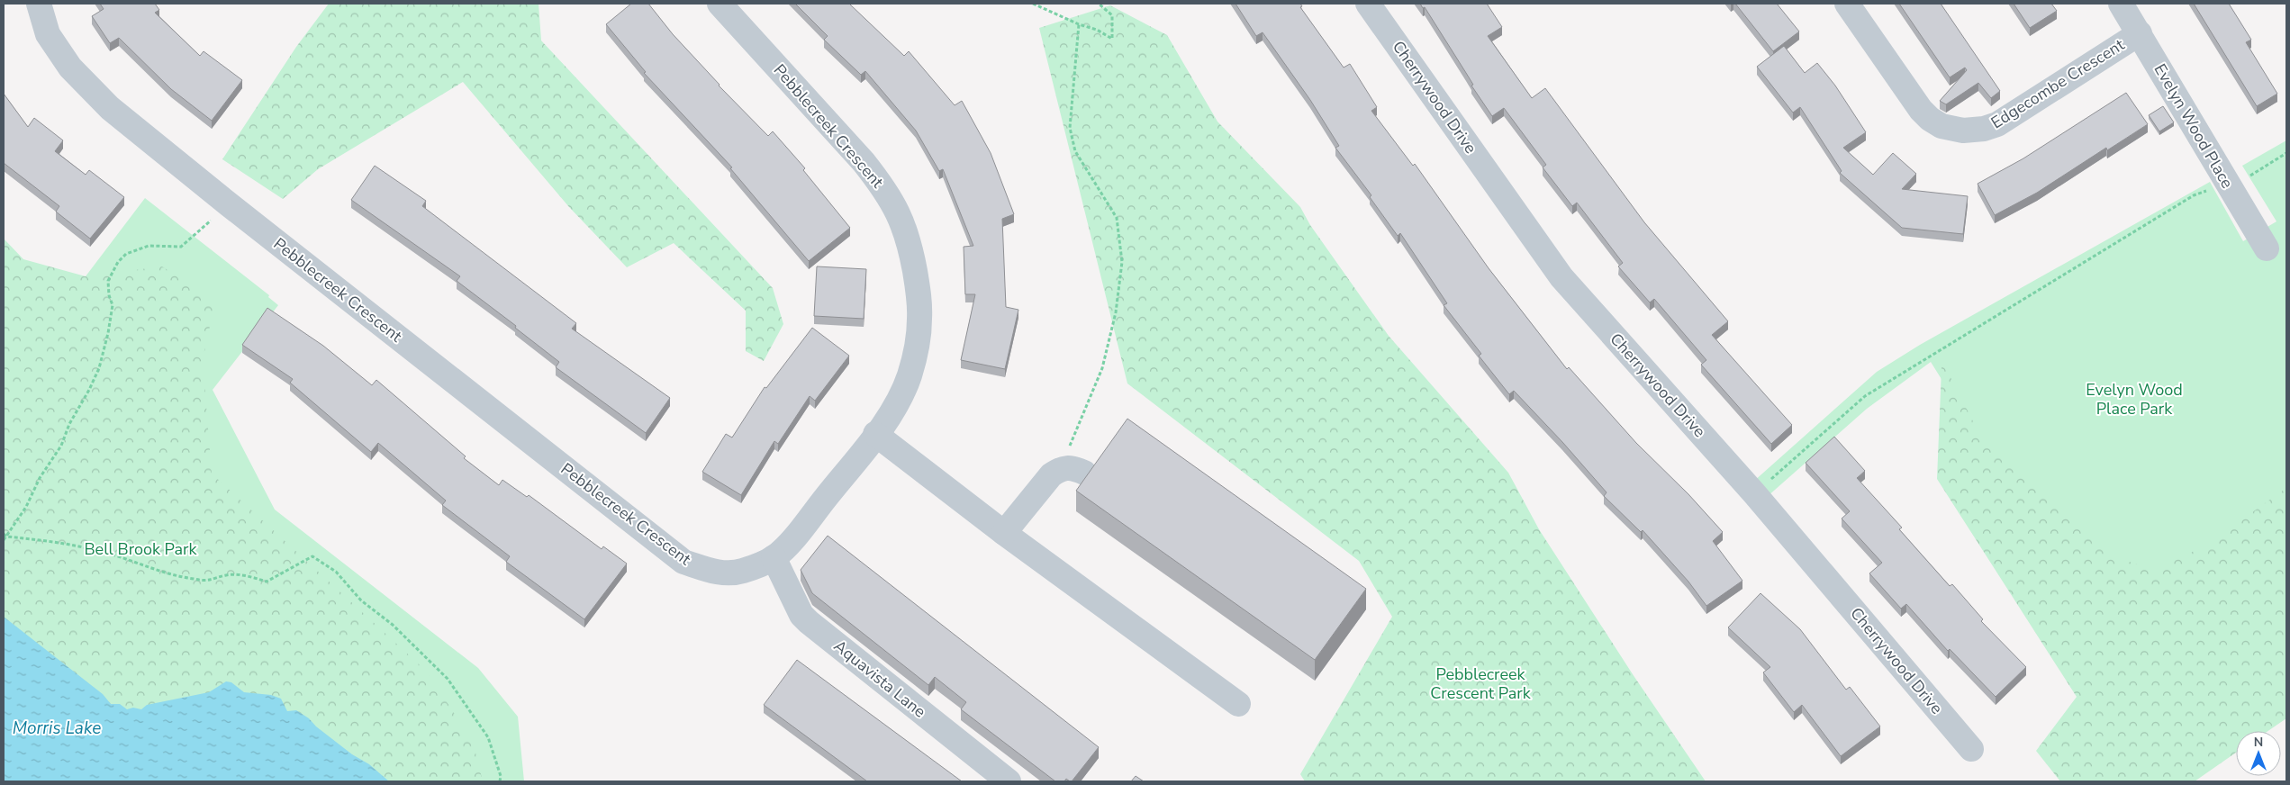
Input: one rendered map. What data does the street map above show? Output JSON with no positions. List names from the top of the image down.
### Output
{
  "streets": {
    "street": [
      "Edgecombe Crescent",
      "Cherrywood Drive",
      "Pebblecreek Crescent",
      "Evelyn Wood Place",
      "Aquavista Lane"
    ]
  },
  "crossings": [
    ["Edgecombe Crescent", "Evelyn Wood Place"],
    ["Pebblecreek Crescent", "Aquavista Lane"]
  ],
  "water": ["Morris Lake"],
  "parks": ["Evelyn Wood Place Park", "Bell Brook Park", "Pebblecreek Crescent Park"],
  "north": "top"
}
